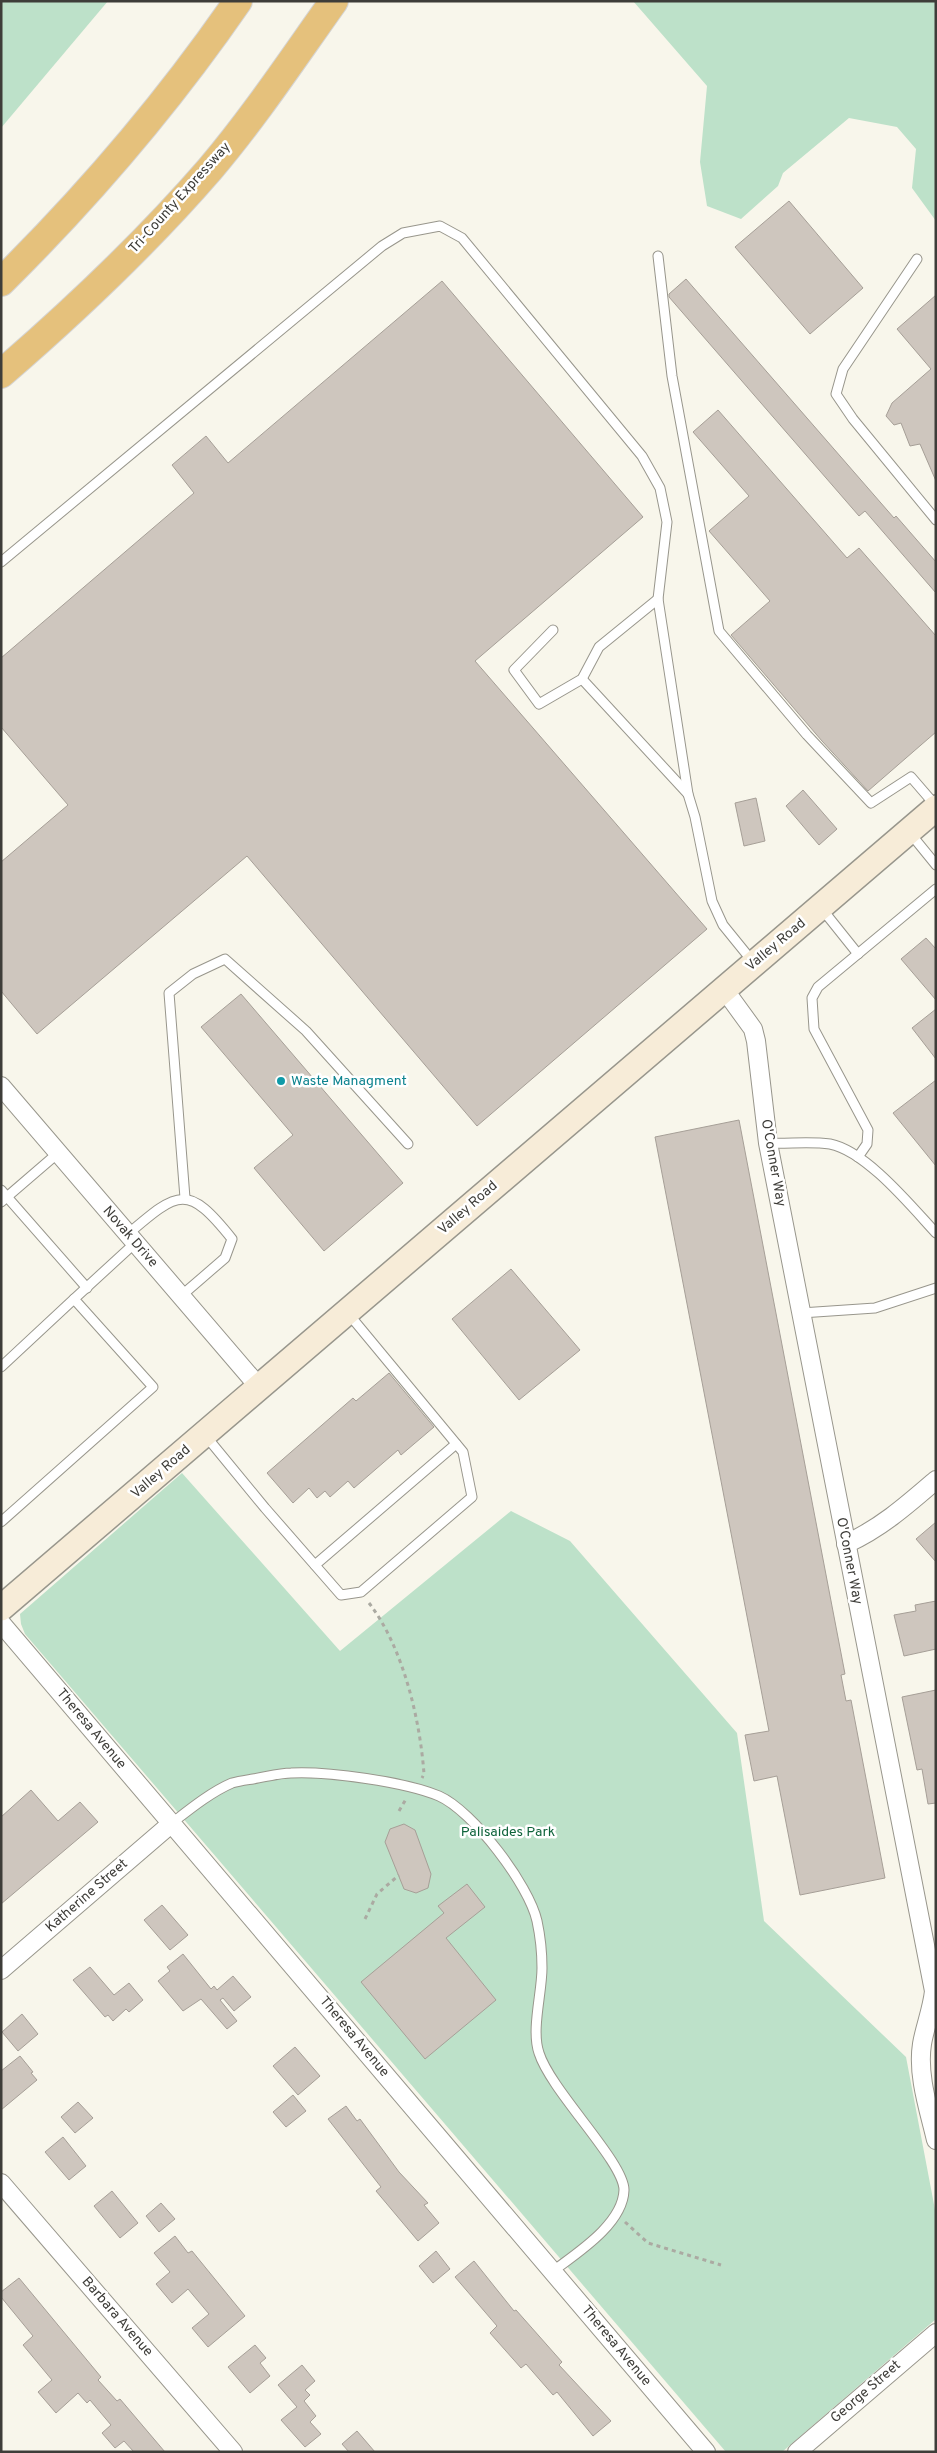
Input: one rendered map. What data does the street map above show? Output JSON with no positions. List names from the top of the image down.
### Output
{
  "streets": {
    "highway": ["Tri-County Expressway"],
    "main road": ["Valley Road"],
    "street": [
      "O'Conner Way",
      "Novak Drive",
      "Theresa Avenue",
      "Katherine Street",
      "Barbara Avenue",
      "George Street"
    ]
  },
  "crossings": [
    ["Valley Road", "O'Conner Way"],
    ["Valley Road", "Novak Drive"],
    ["Theresa Avenue", "Katherine Street"]
  ],
  "parks": ["Palisaides Park"],
  "places": ["Waste Managment"]
}
